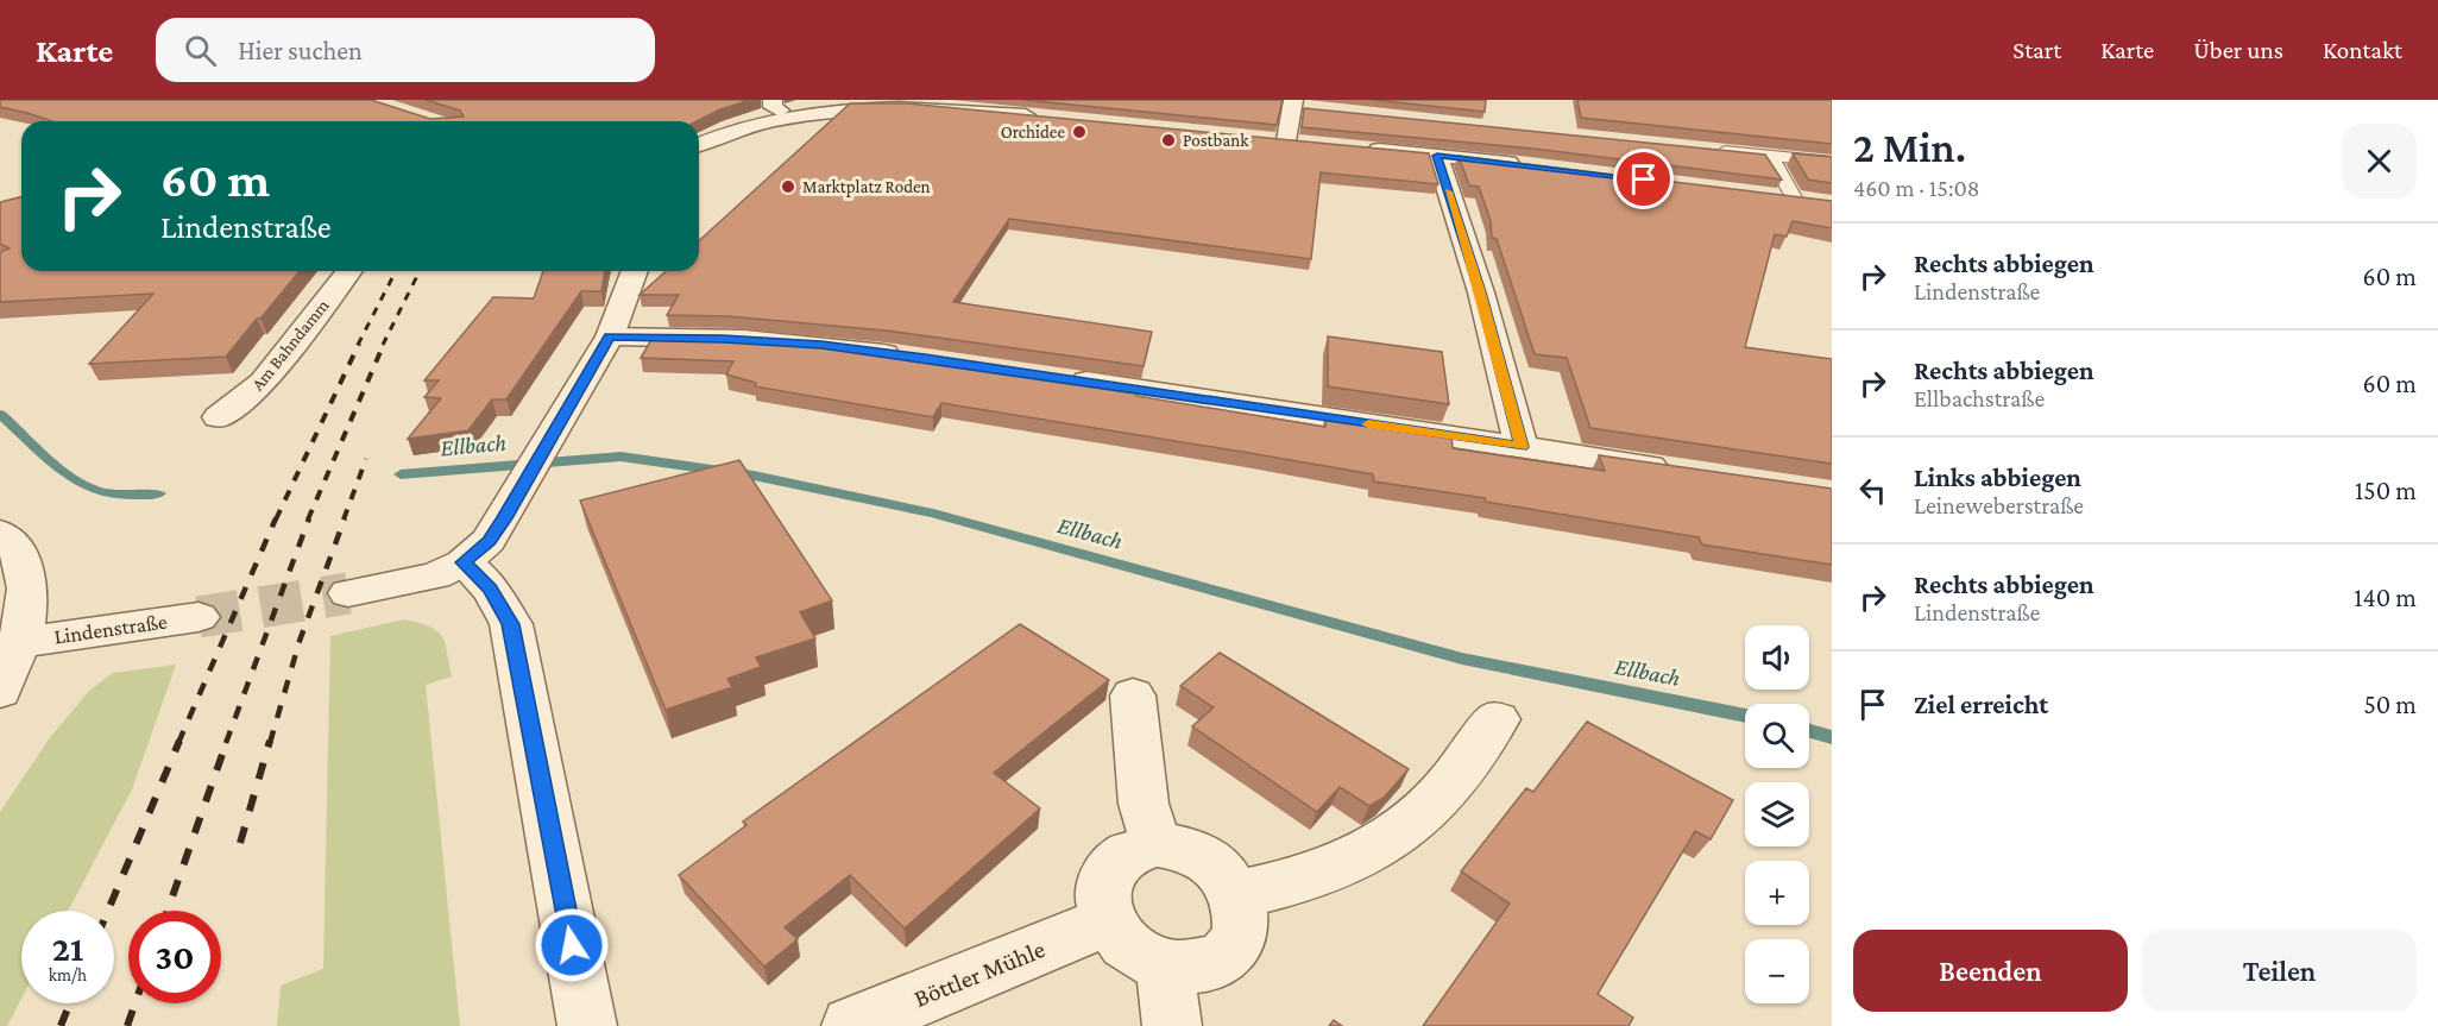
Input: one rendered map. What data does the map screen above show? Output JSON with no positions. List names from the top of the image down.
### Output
{
  "streets": {
    "street": ["Am Bahndamm", "Lindenstraße", "Böttler Mühle"]
  },
  "water": ["Ellbach"],
  "places": ["Orchidee", "Postbank", "Marktplatz Roden"],
  "page": {
    "header": "Karte",
    "search": "Hier suchen",
    "nav": [
      "Start",
      "Karte",
      "Über uns",
      "Kontakt"
    ],
    "heading": ["2 Min.", "460 m · 15:08"],
    "turn": ["60 m", "Lindenstraße"],
    "list": [
      {
        "name": "Rechts abbiegen",
        "note": "Lindenstraße",
        "value": "60 m"
      },
      {
        "name": "Rechts abbiegen",
        "note": "Ellbachstraße",
        "value": "60 m"
      },
      {
        "name": "Links abbiegen",
        "note": "Leineweberstraße",
        "value": "150 m"
      },
      {
        "name": "Rechts abbiegen",
        "note": "Lindenstraße",
        "value": "140 m"
      },
      {
        "name": "Ziel erreicht",
        "value": "50 m"
      }
    ],
    "map_buttons": ["+", "−"],
    "speed": "21 km/h",
    "limit": "30",
    "buttons": ["Beenden", "Teilen"]
  }
}
